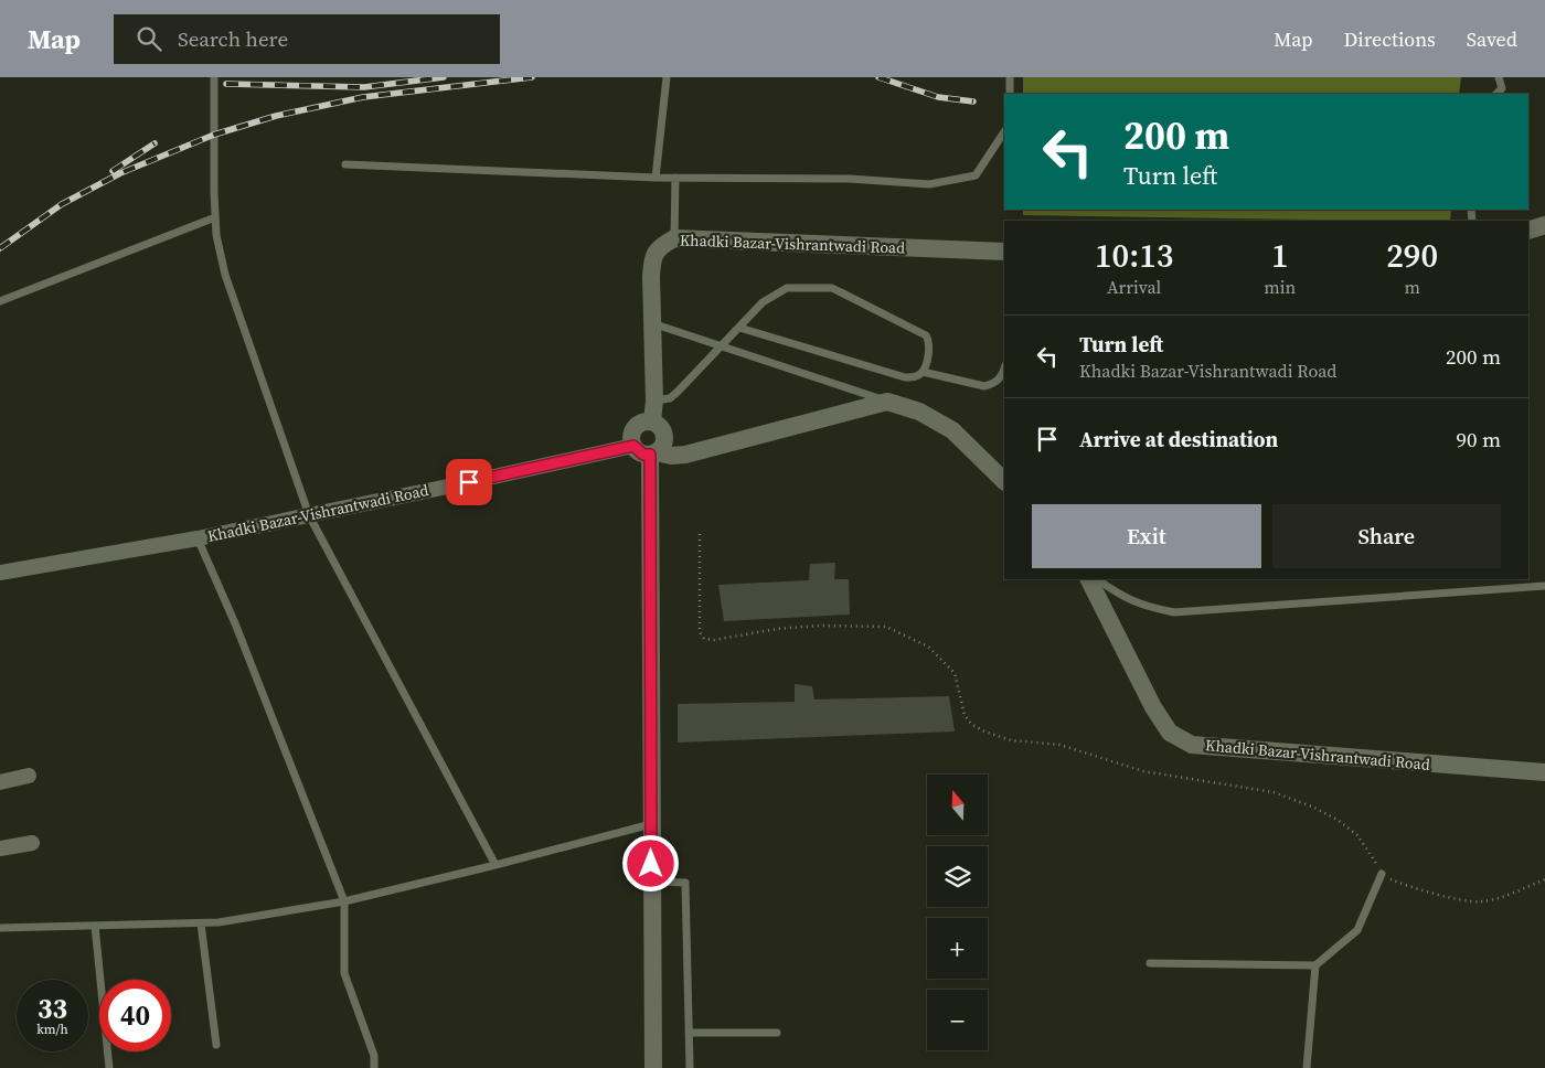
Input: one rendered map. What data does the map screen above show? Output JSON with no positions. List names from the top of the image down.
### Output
{
  "streets": {
    "street": ["Khadki Bazar-Vishrantwadi Road"]
  },
  "north": "top",
  "page": {
    "header": "Map",
    "search": "Search here",
    "nav": ["Map", "Directions", "Saved"],
    "turn": ["200 m", "Turn left"],
    "eta": [
      "10:13",
      "Arrival",
      "1",
      "min",
      "290",
      "m"
    ],
    "list": [
      {
        "name": "Turn left",
        "note": "Khadki Bazar-Vishrantwadi Road",
        "value": "200 m"
      },
      {
        "name": "Arrive at destination",
        "value": "90 m"
      }
    ],
    "buttons": ["Exit", "Share"],
    "map_buttons": ["+", "−"],
    "speed": "33 km/h",
    "limit": "40"
  }
}
